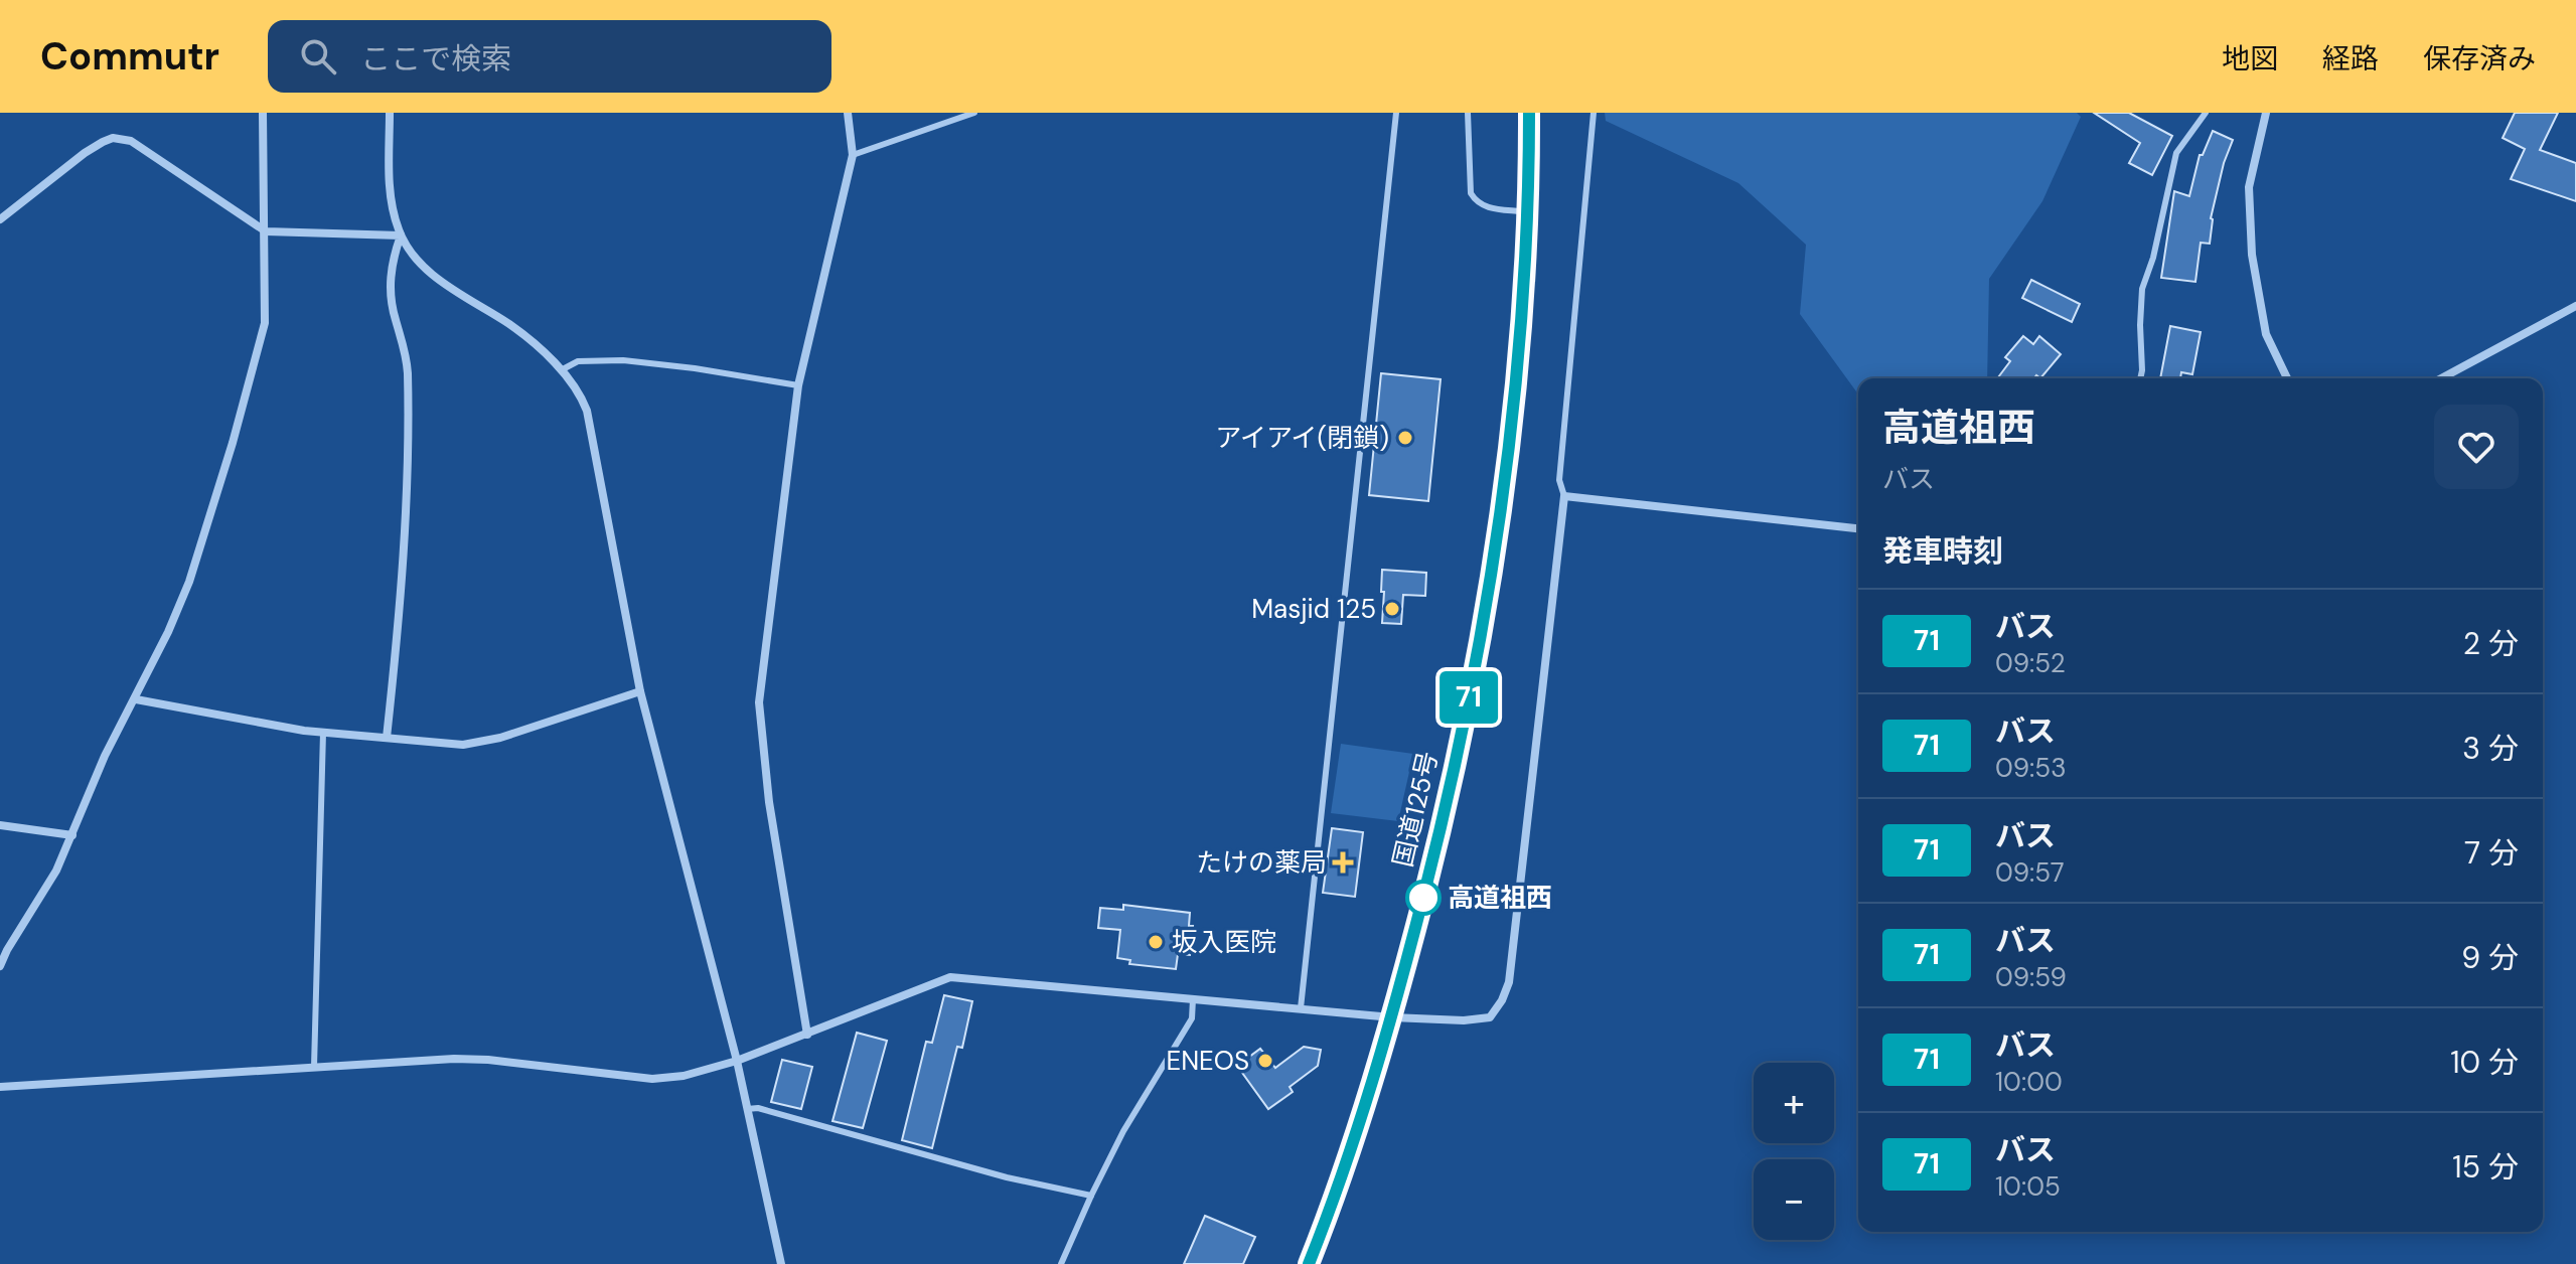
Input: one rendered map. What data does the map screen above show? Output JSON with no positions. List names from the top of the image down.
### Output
{
  "streets": {
    "highway": ["国道125号"]
  },
  "places": {
    "other": [
      "アイアイ(閉鎖)",
      "Masjid 125",
      "高道祖西",
      "坂入医院",
      "ENEOS"
    ],
    "health": ["たけの薬局"]
  },
  "lines": ["bus line 71"],
  "page": {
    "header": "Commutr",
    "search": "ここで検索",
    "nav": ["地図", "経路", "保存済み"],
    "on_map": "71",
    "heading": [
      ["高道祖西", "バス"],
      "発車時刻"
    ],
    "list": [
      {
        "mark": "71",
        "name": "バス",
        "note": "09:52",
        "value": "2 分"
      },
      {
        "mark": "71",
        "name": "バス",
        "note": "09:53",
        "value": "3 分"
      },
      {
        "mark": "71",
        "name": "バス",
        "note": "09:57",
        "value": "7 分"
      },
      {
        "mark": "71",
        "name": "バス",
        "note": "09:59",
        "value": "9 分"
      },
      {
        "mark": "71",
        "name": "バス",
        "note": "10:00",
        "value": "10 分"
      },
      {
        "mark": "71",
        "name": "バス",
        "note": "10:05",
        "value": "15 分"
      }
    ],
    "map_buttons": ["+", "−"]
  }
}
